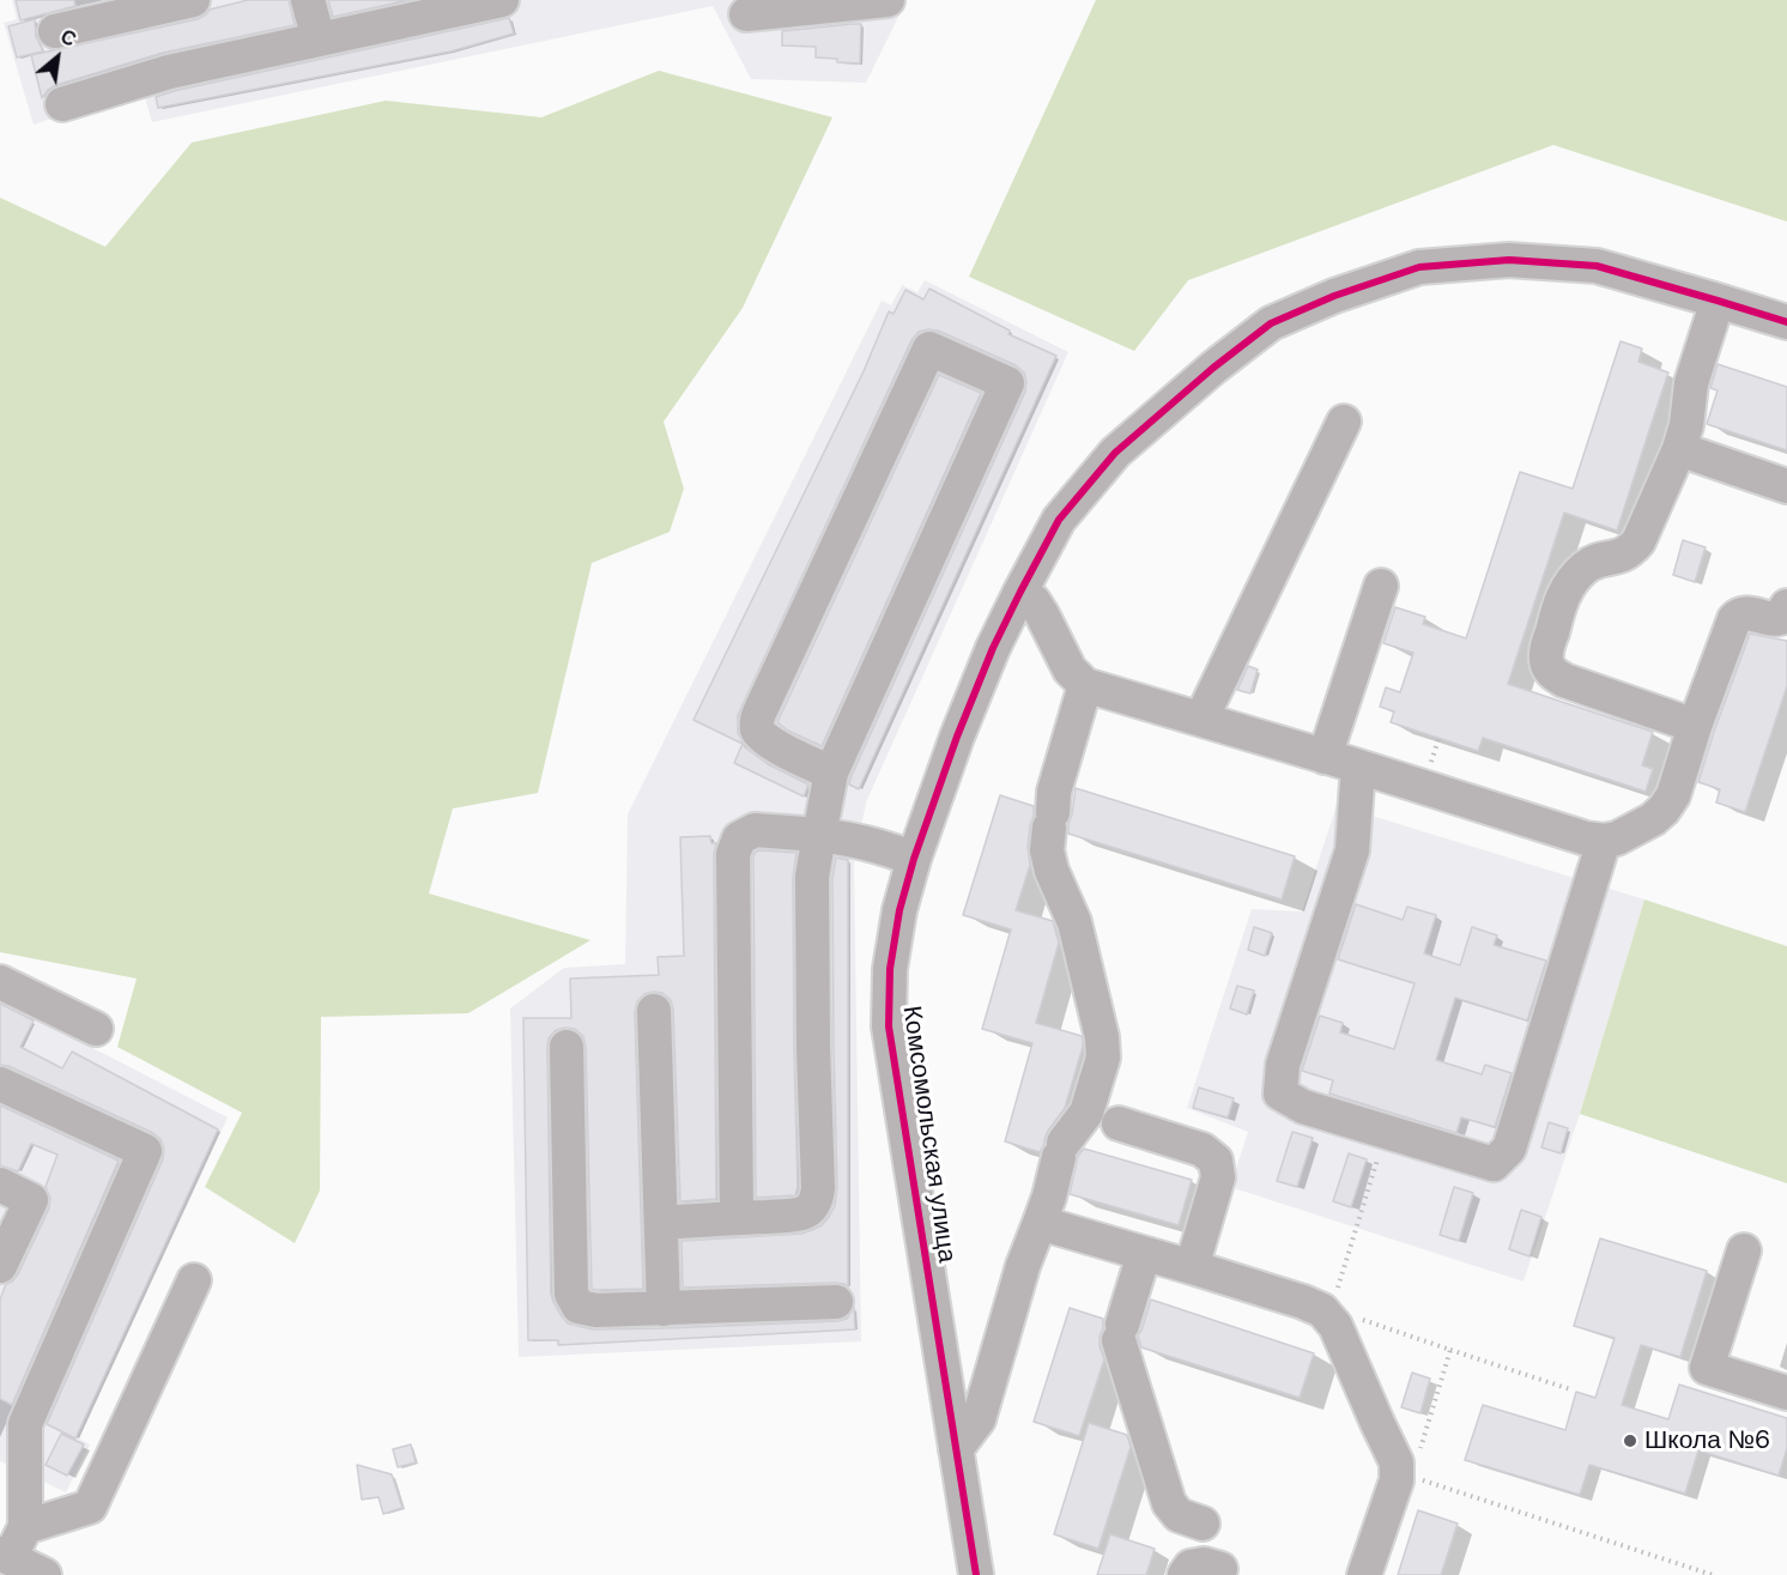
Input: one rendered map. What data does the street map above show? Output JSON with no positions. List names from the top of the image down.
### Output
{
  "streets": {
    "street": ["Комсомольская улица"]
  },
  "places": ["Школа №6"],
  "north": "top right"
}
